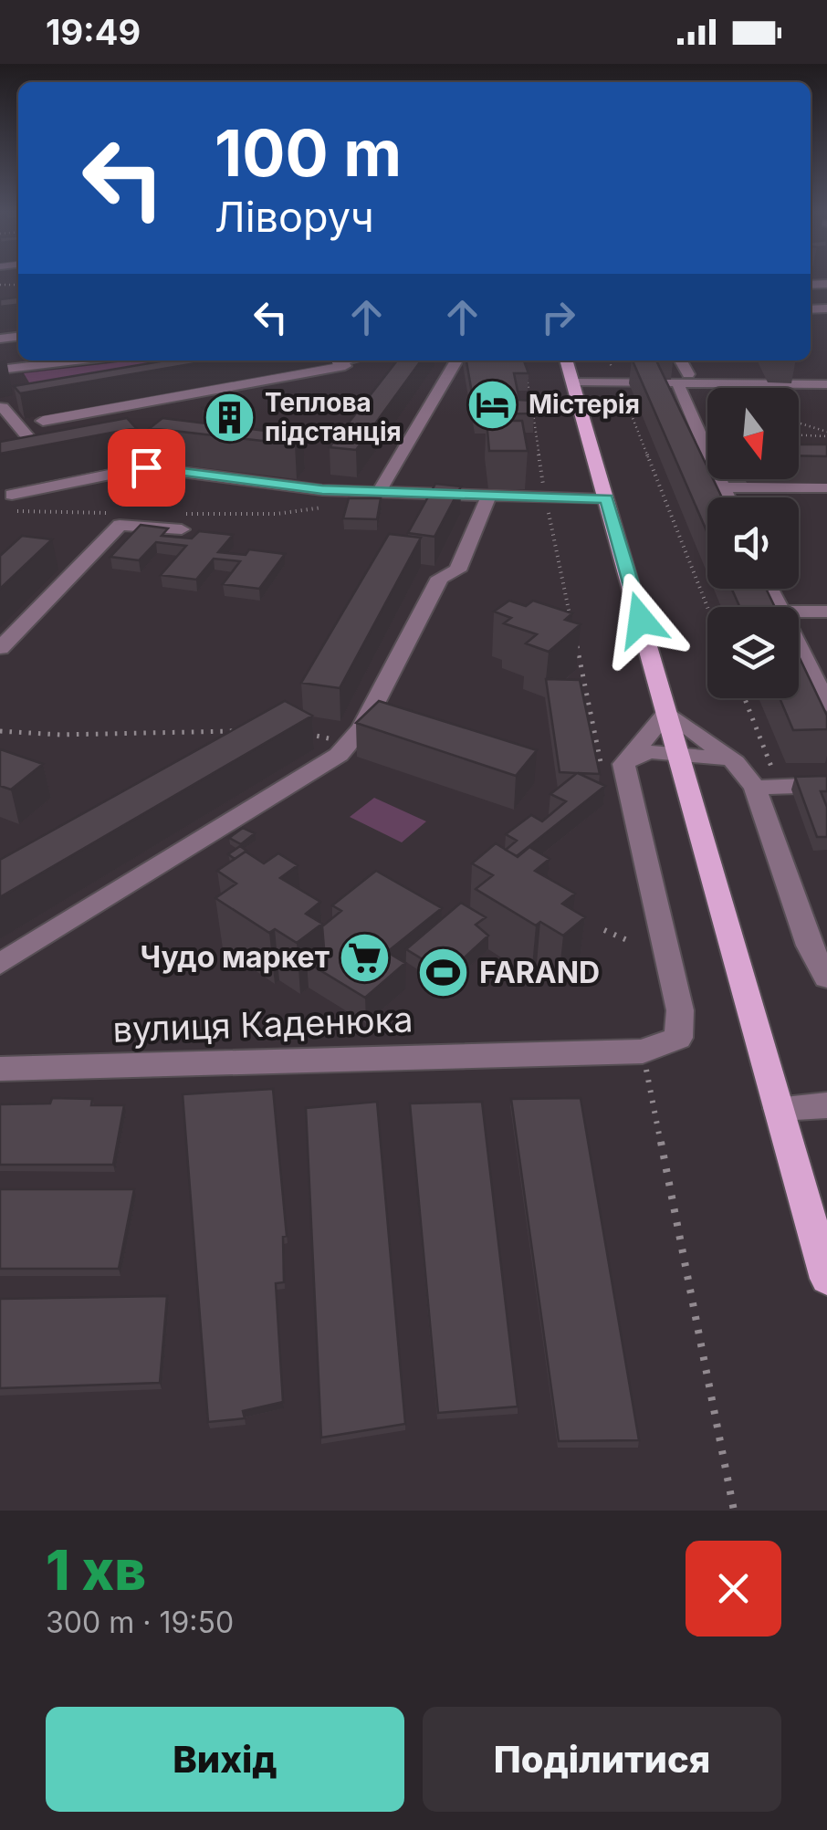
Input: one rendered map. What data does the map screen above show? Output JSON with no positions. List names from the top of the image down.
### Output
{
  "streets": {
    "street": ["вулиця Каденюка"]
  },
  "places": {
    "hotel": ["Містерія"],
    "building": ["Теплова підстанція"],
    "supermarket": ["Чудо маркет"],
    "sports": ["FARAND"]
  },
  "north": "bottom",
  "page": {
    "status": "19:49",
    "turn": ["100 m", "Ліворуч"],
    "heading": ["1 хв", "300 m · 19:50"],
    "buttons": ["Вихід", "Поділитися"]
  }
}
